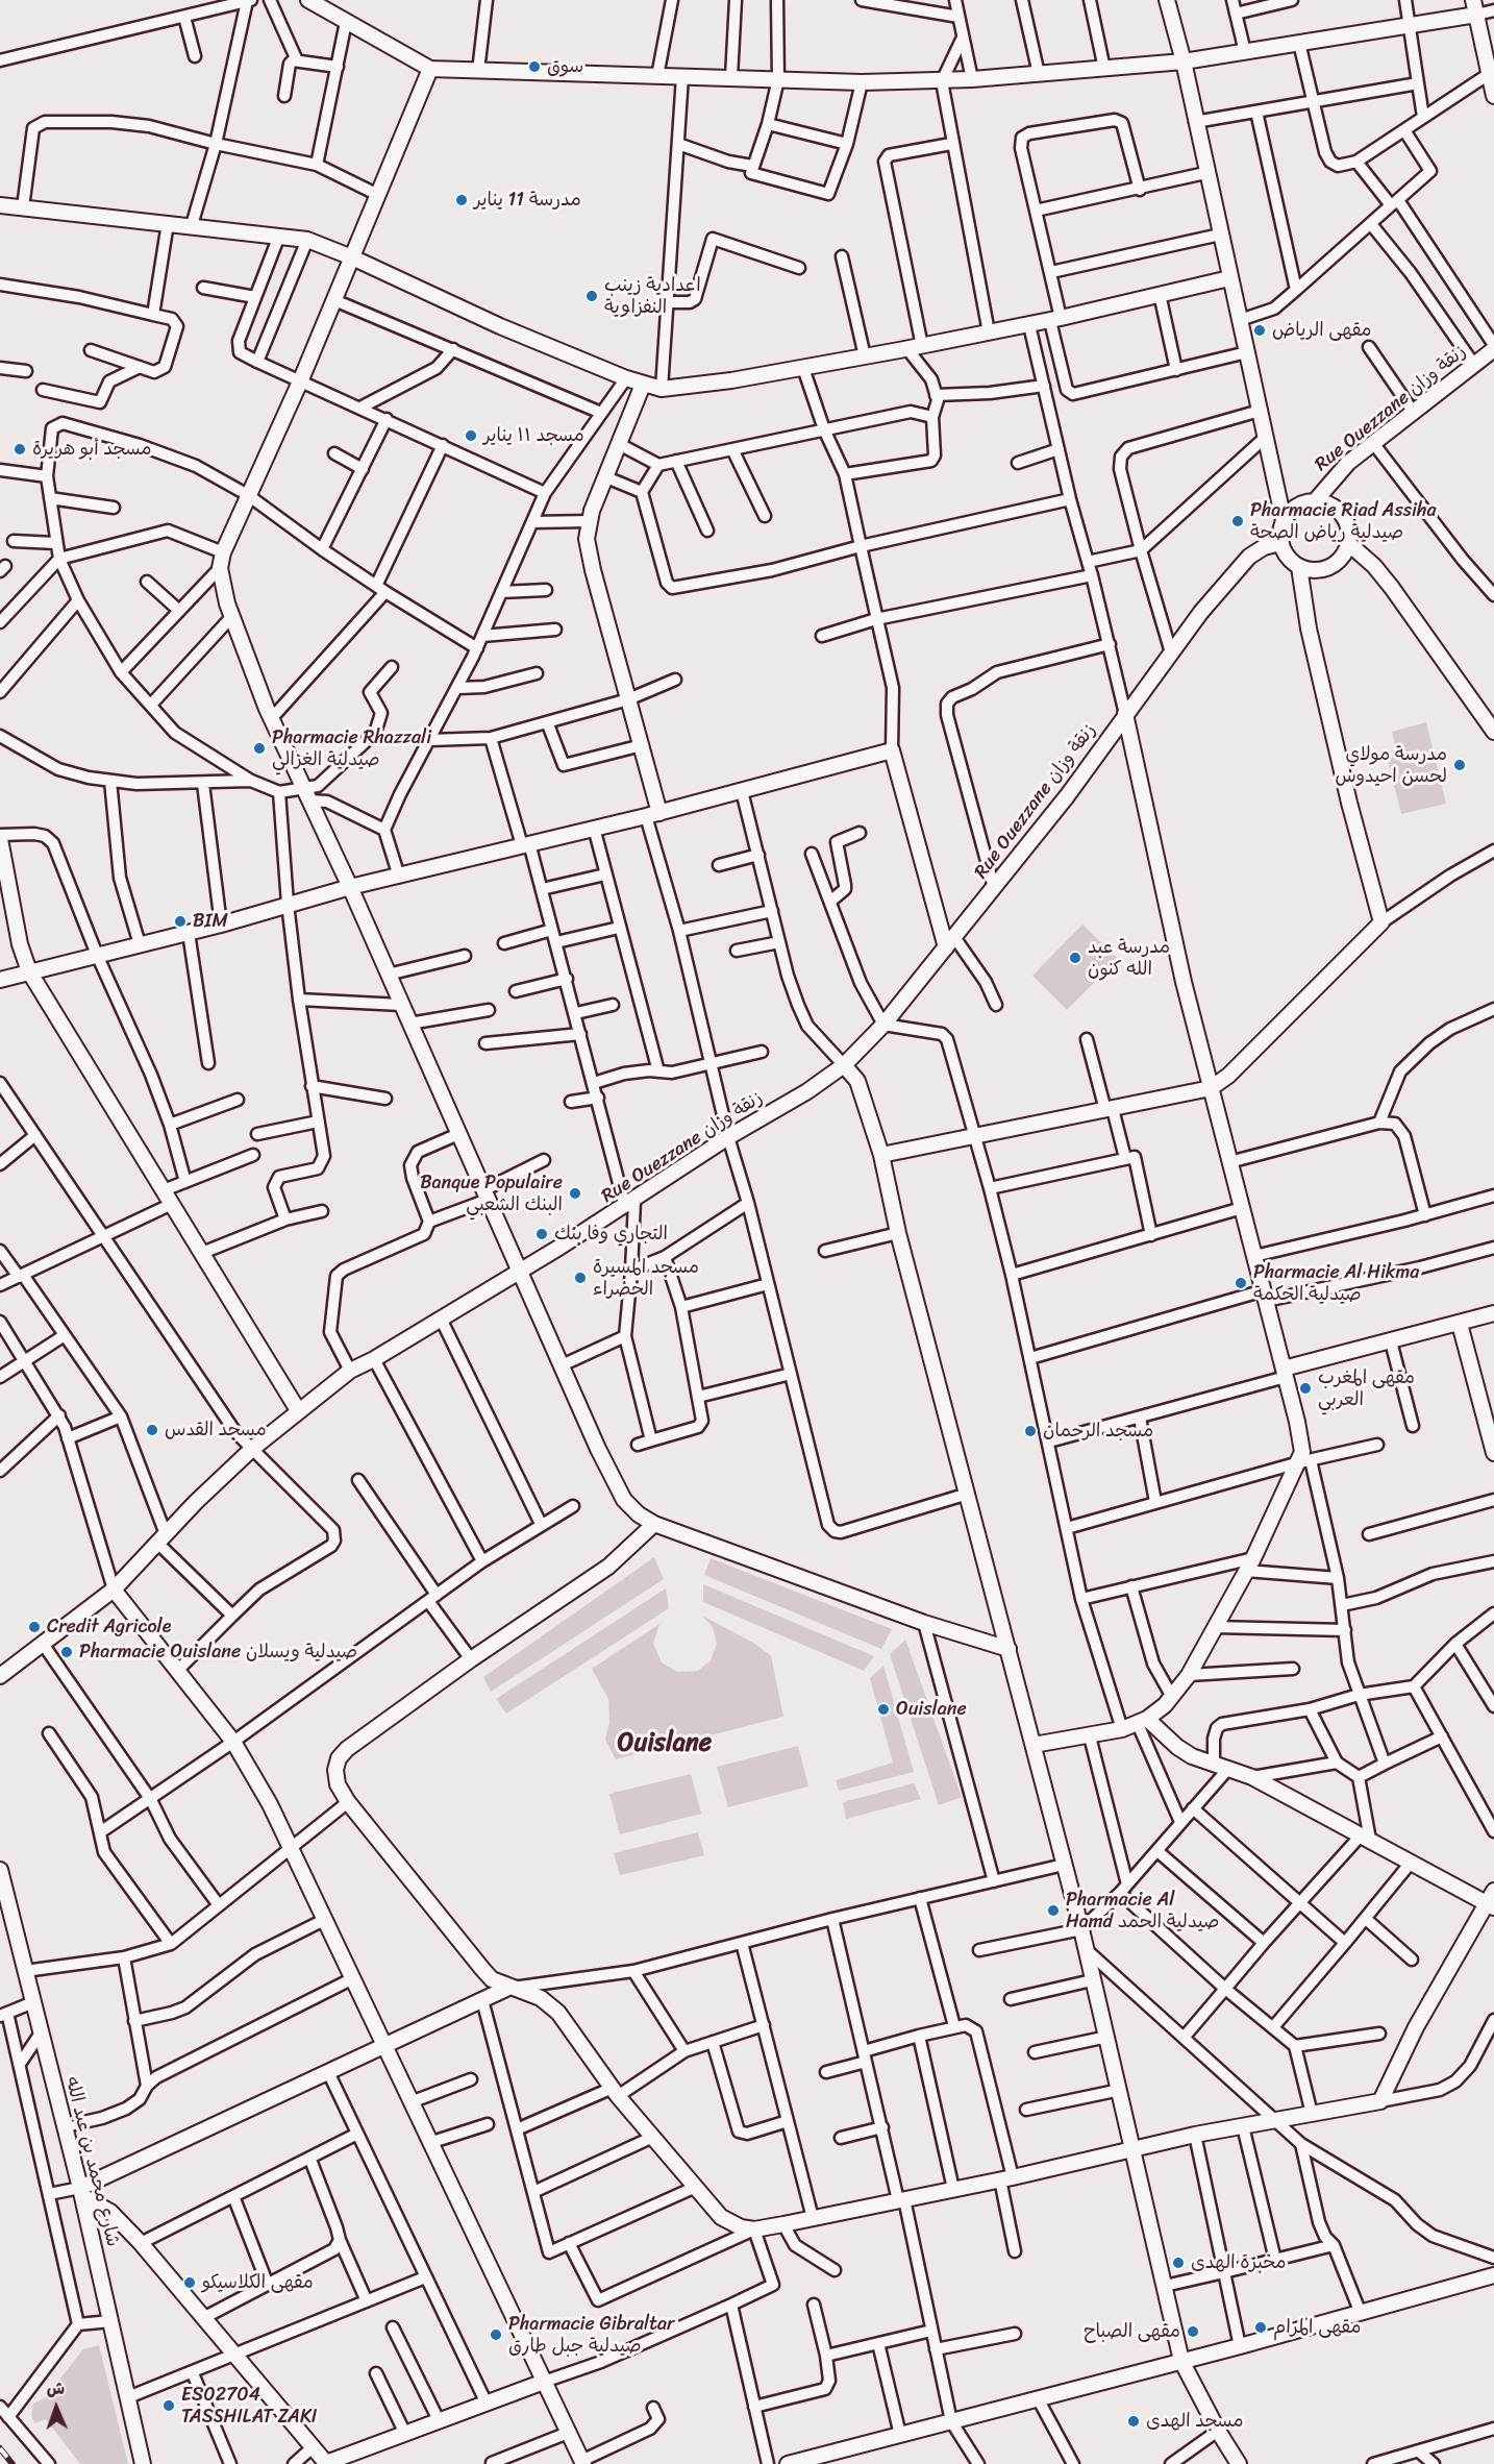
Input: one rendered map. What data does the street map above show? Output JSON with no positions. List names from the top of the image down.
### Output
{
  "streets": {
    "street": ["Rue Ouezzane زنقة وزان", "شارع محمد بن عبد الله"]
  },
  "districts": ["Ouislane"],
  "places": [
    "سوق",
    "مدرسة 11 يناير",
    "اعدادية زينب النفزاوية",
    "مقهى الرياض",
    "مسجد ١١ يناير",
    "مسجد أبو هريرة",
    "Pharmacie Riad Assiha صيدلية رياض الصحة",
    "Pharmacie Rhazzali صيدلية الغزالي",
    "مدرسة مولاي لحسن احيدوس",
    "BIM",
    "مدرسة عبد الله كنون",
    "Banque Populaire البنك الشعبي",
    "التجاري وفا بنك",
    "مسجد المسيرة الخضراء",
    "Pharmacie Al Hikma صيدلية الحكمة",
    "مقهى المغرب العربي",
    "مسجد القدس",
    "مسجد الرحمان",
    "Credit Agricole",
    "Pharmacie Ouislane صيدلية ويسلان",
    "Ouislane",
    "Pharmacie Al Hamd صيدلية الحمد",
    "مخبزة الهدى",
    "مقهى الكلاسيكو",
    "مقهى المرام",
    "مقهى الصباح",
    "Pharmacie Gibraltar صيدلية جبل طارق",
    "ES02704 TASSHILAT ZAKI",
    "مسجد الهدى"
  ],
  "north": "top"
}
